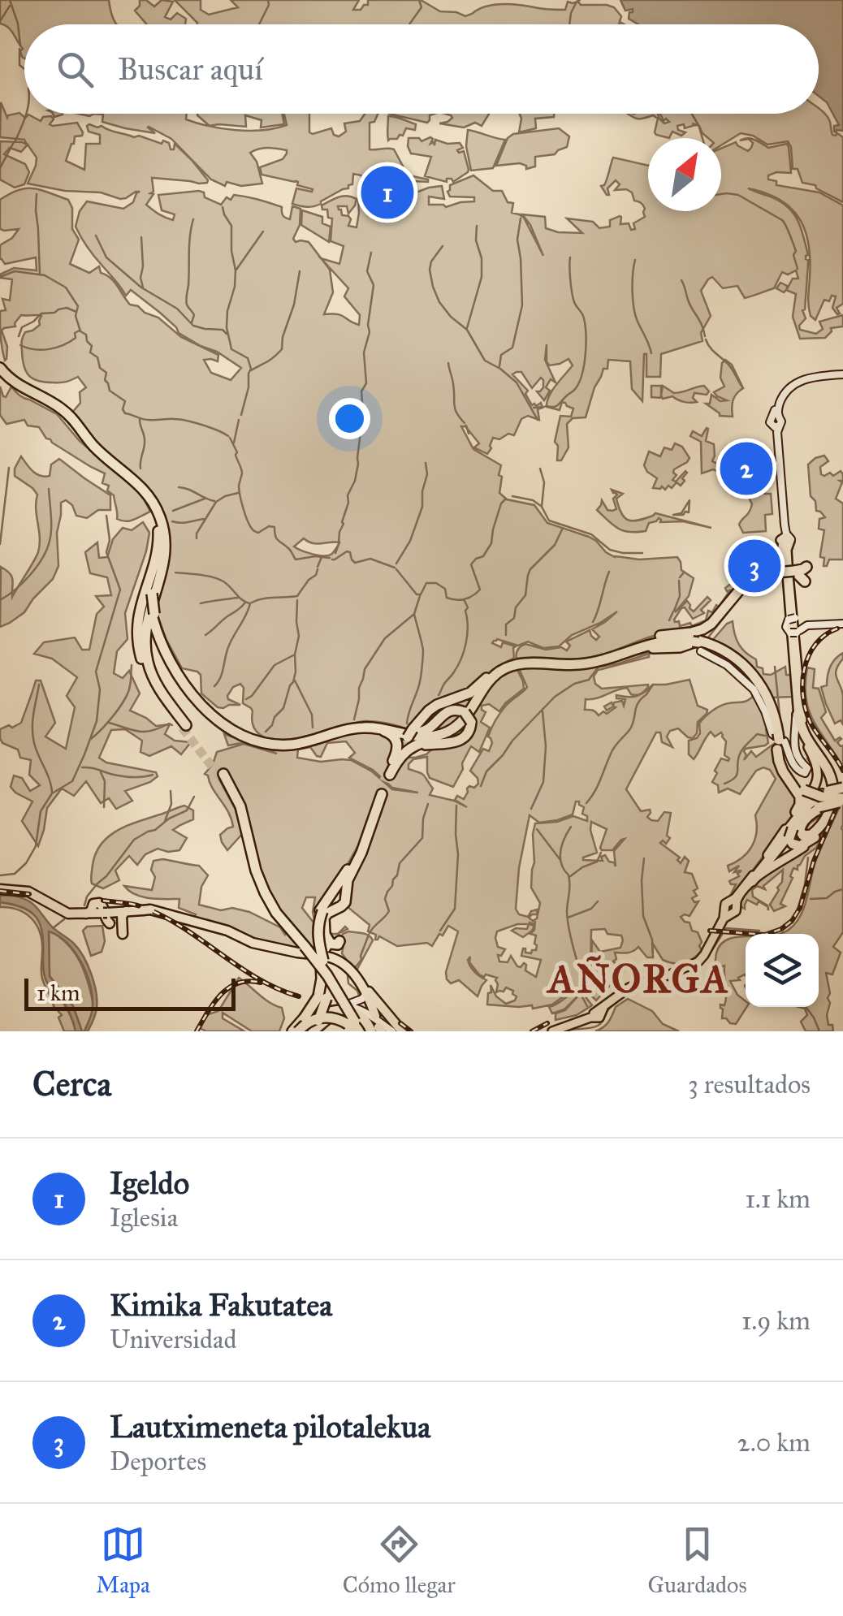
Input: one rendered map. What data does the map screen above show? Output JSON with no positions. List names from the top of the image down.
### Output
{
  "districts": ["AÑORGA"],
  "scale_bar": "1 km",
  "north": "top right",
  "page": {
    "search": "Buscar aquí",
    "pins": ["1", "2", "3"],
    "scale": "1 km",
    "heading": ["Cerca", "3 resultados"],
    "list": [
      {
        "mark": "1",
        "name": "Igeldo",
        "note": "Iglesia",
        "value": "1.1 km"
      },
      {
        "mark": "2",
        "name": "Kimika Fakutatea",
        "note": "Universidad",
        "value": "1.9 km"
      },
      {
        "mark": "3",
        "name": "Lautximeneta pilotalekua",
        "note": "Deportes",
        "value": "2.0 km"
      }
    ],
    "nav": ["Mapa", "Cómo llegar", "Guardados"]
  }
}
